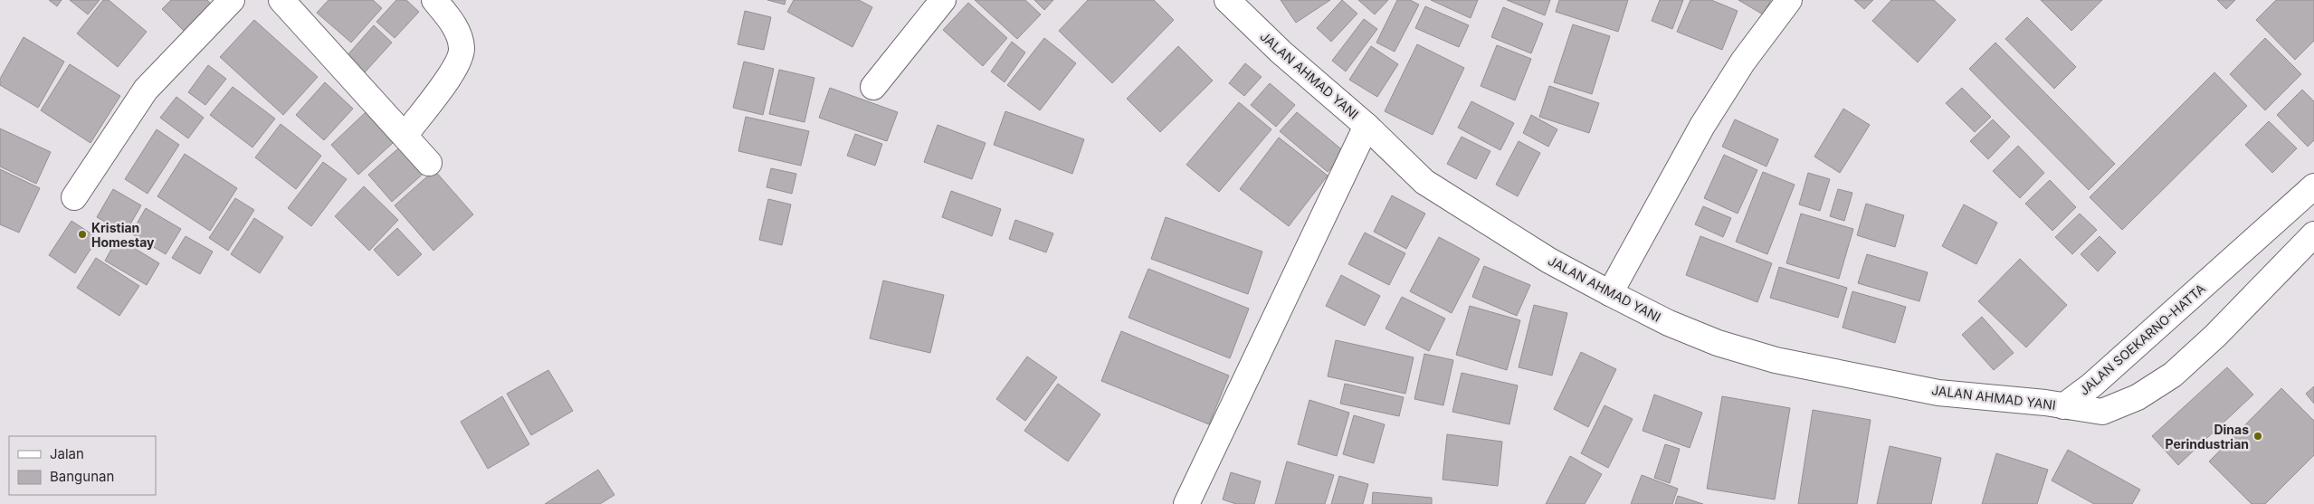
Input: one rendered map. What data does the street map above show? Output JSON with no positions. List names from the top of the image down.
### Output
{
  "streets": {
    "main road": ["JALAN AHMAD YANI", "JALAN SOEKARNO-HATTA"]
  },
  "crossings": [
    ["JALAN AHMAD YANI", "JALAN SOEKARNO-HATTA"]
  ],
  "places": ["Kristian Homestay", "Dinas Perindustrian"],
  "legend": ["Jalan", "Bangunan"]
}
